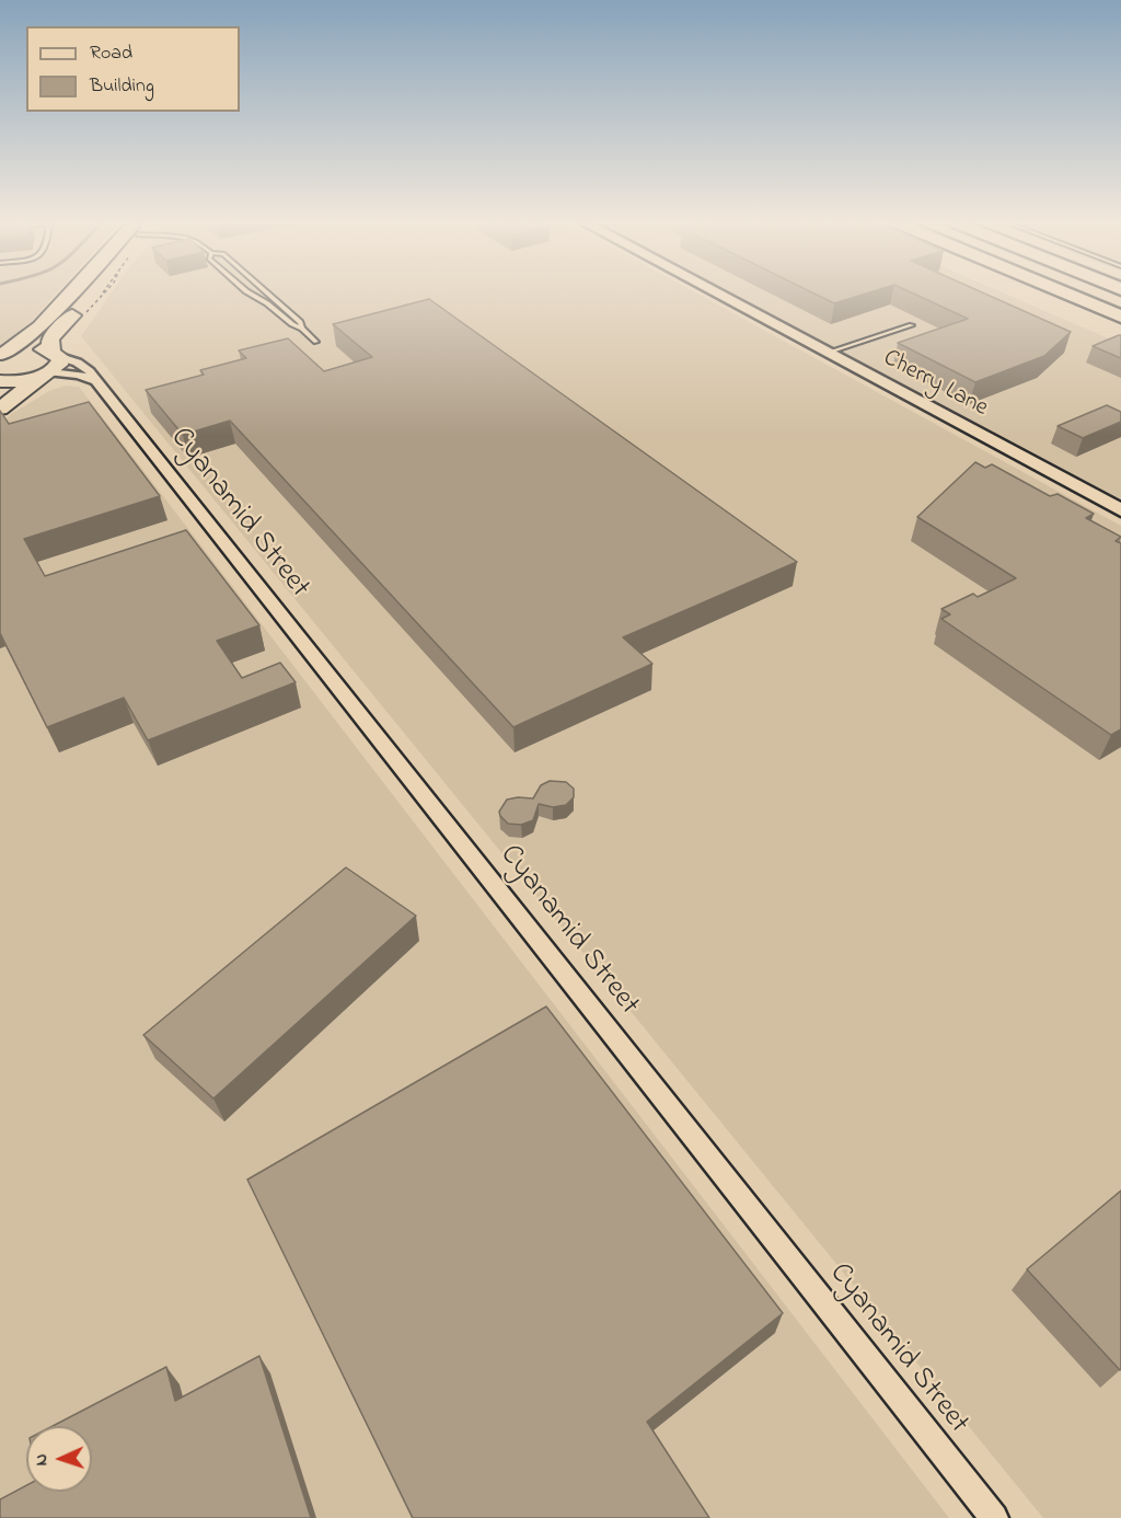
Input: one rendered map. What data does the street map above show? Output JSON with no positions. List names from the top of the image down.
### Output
{
  "streets": {
    "street": ["Cherry Lane", "Cyanamid Street"]
  },
  "legend": ["Road", "Building"],
  "north": "left"
}
